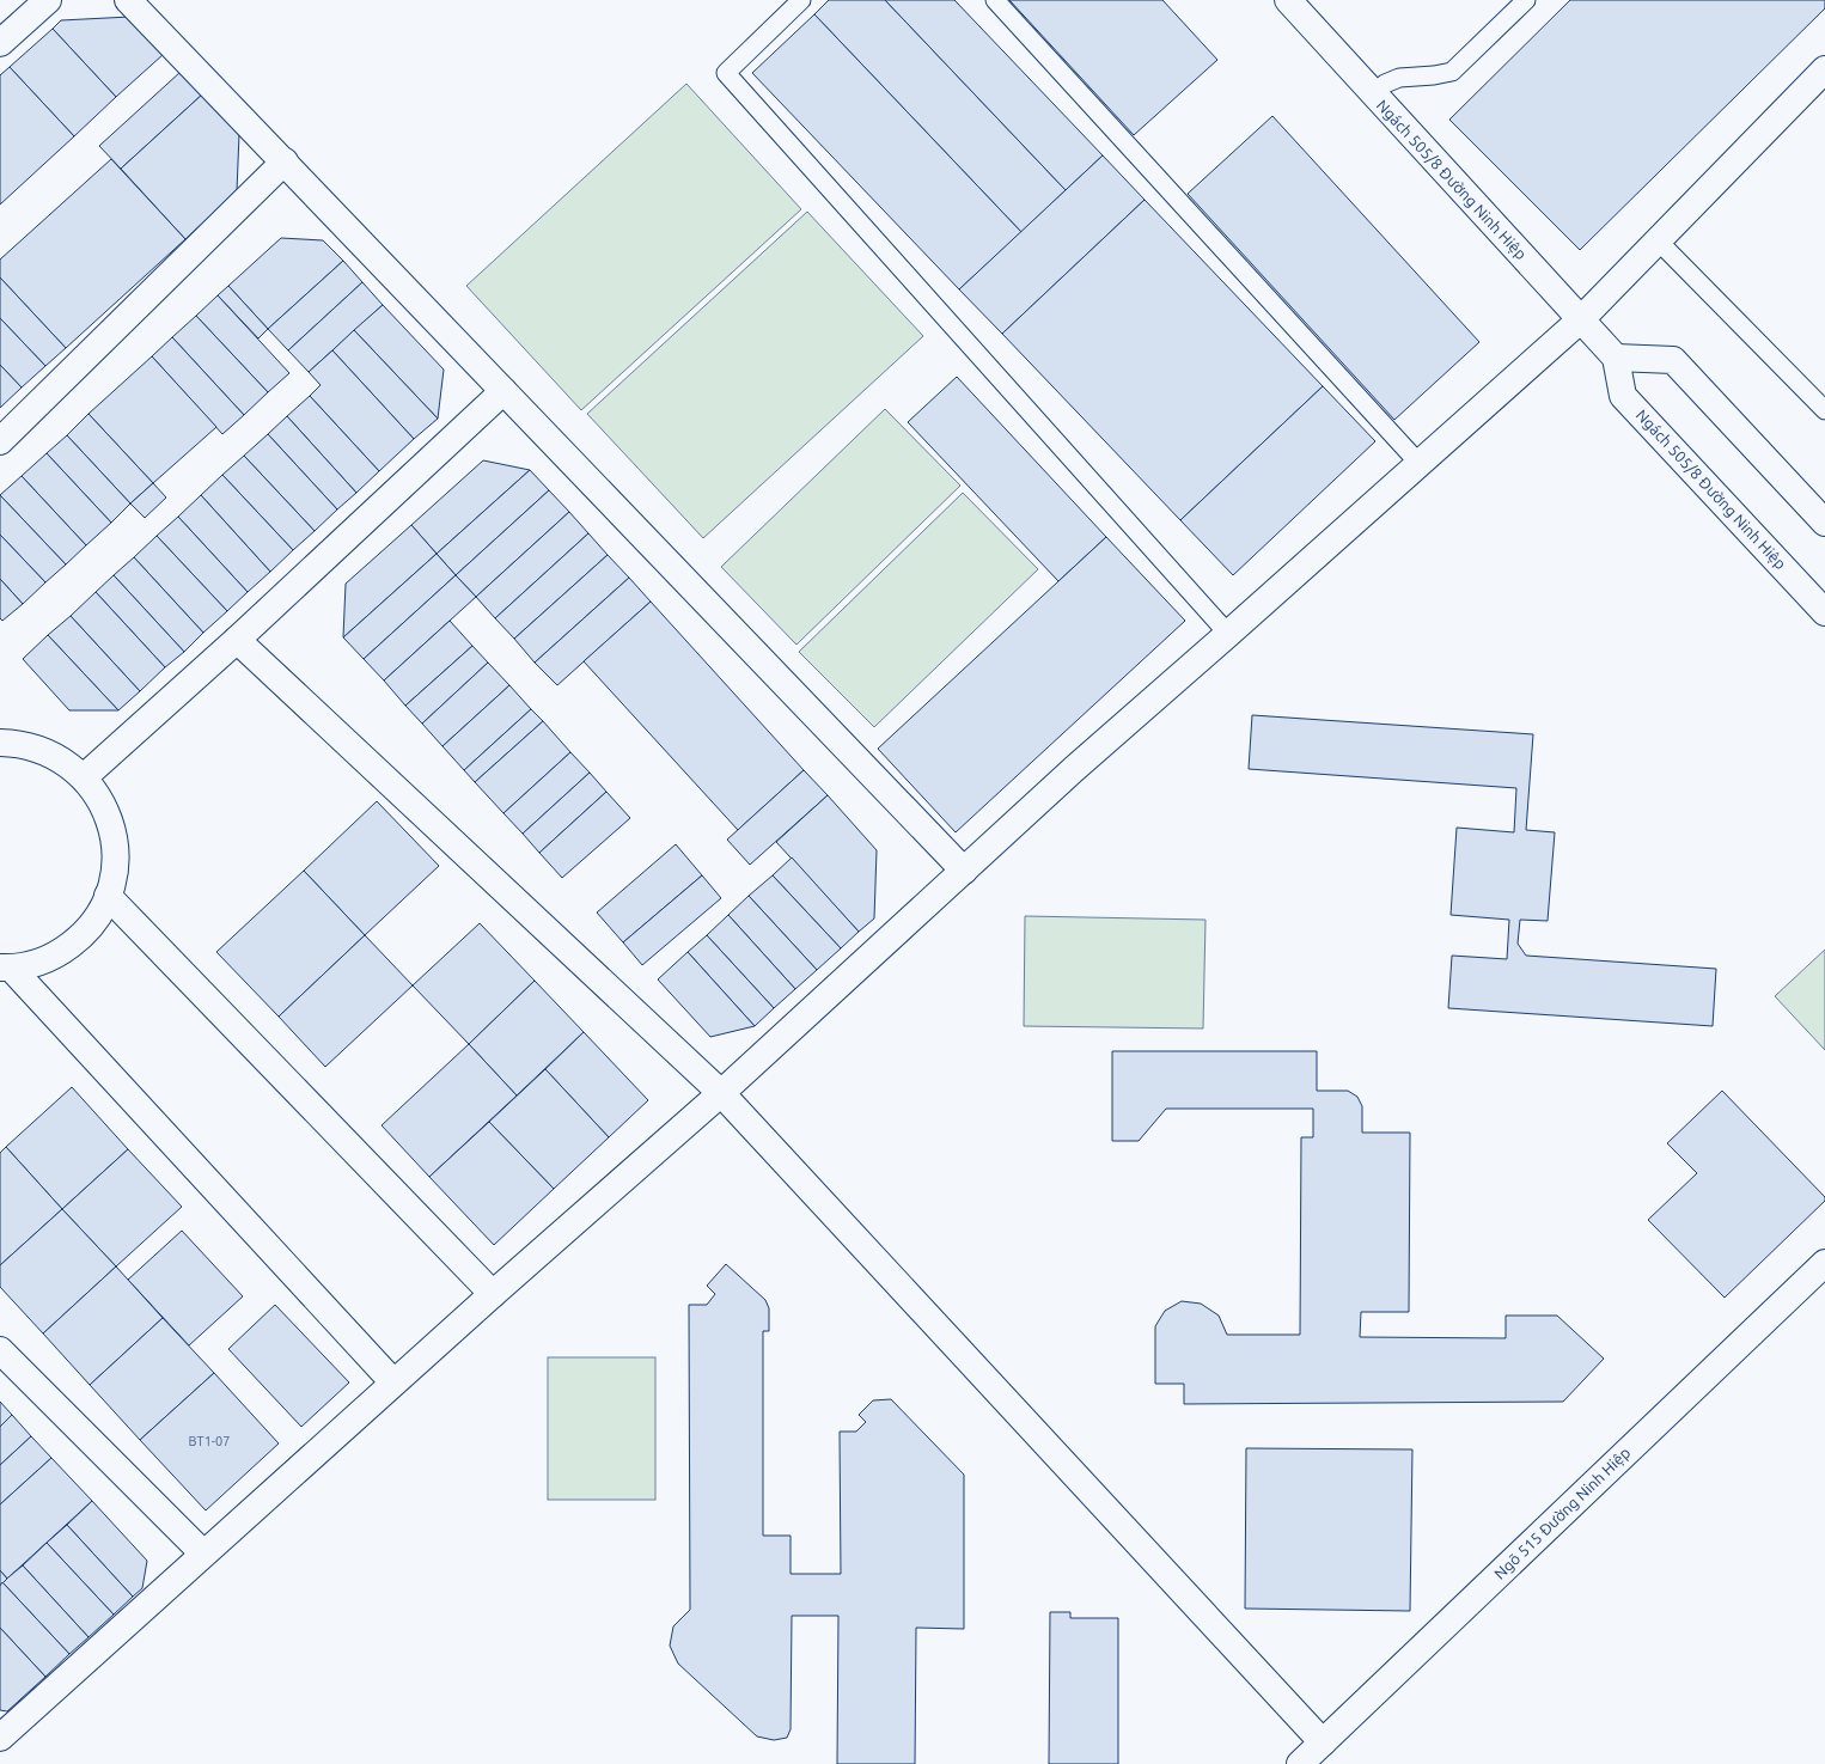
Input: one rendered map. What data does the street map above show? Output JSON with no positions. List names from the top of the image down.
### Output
{
  "streets": {
    "street": ["Ngách 505/8 Đường Ninh Hiệp", "Ngõ 515 Đường Ninh Hiệp"]
  },
  "house_numbers": ["BT1-07"]
}
